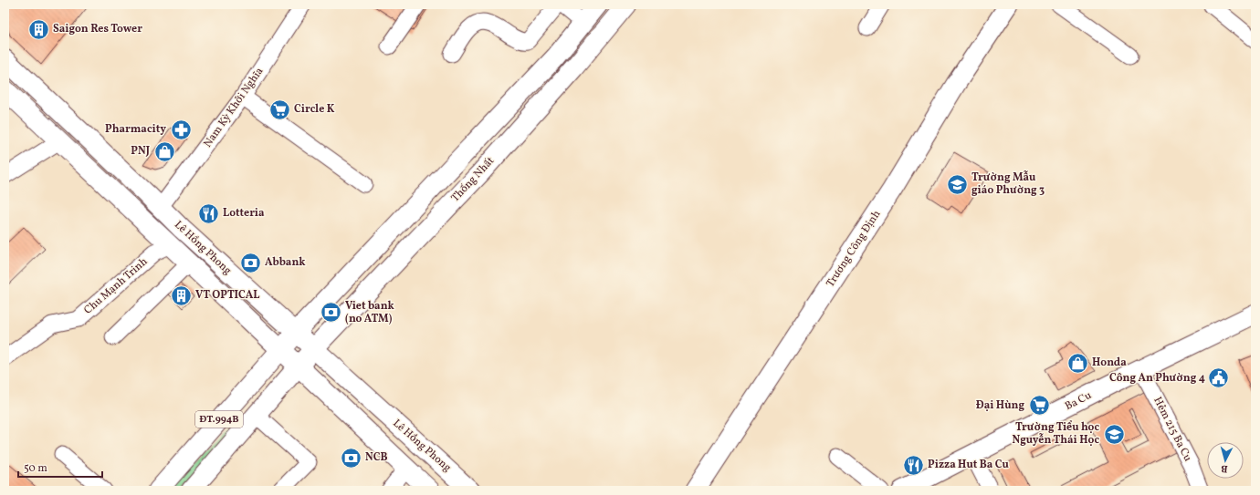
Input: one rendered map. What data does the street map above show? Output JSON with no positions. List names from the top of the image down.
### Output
{
  "streets": {
    "main road": [
      "Thống Nhất",
      "Lê Hồng Phong",
      "Trương Công Định",
      "Ba Cu",
      "ĐT.994B"
    ],
    "street": ["Nam Kỳ Khởi Nghĩa", "Chu Mạnh Trinh", "Hẻm 215 Ba Cu"]
  },
  "crossings": [
    ["Nam Kỳ Khởi Nghĩa", "Lê Hồng Phong"],
    ["Thống Nhất", "Lê Hồng Phong"],
    ["Thống Nhất", "ĐT.994B"],
    ["Lê Hồng Phong", "Chu Mạnh Trinh"],
    ["Lê Hồng Phong", "ĐT.994B"],
    ["Ba Cu", "Hẻm 215 Ba Cu"]
  ],
  "places": {
    "building": ["Saigon Res Tower", "VT OPTICAL"],
    "supermarket": ["Circle K", "Đại Hùng"],
    "pharmacy": ["Pharmacity"],
    "shop": ["PNJ", "Honda"],
    "school or university": ["Trường Mẫu giáo Phường 3", "Trường Tiểu học Nguyễn Thái Học"],
    "restaurant": ["Lotteria", "Pizza Hut Ba Cu"],
    "bank": ["Abbank", "Viet bank (no ATM)", "NCB"],
    "public building": ["Công An Phường 4"]
  },
  "scale_bar": "50 m",
  "north": "bottom"
}
